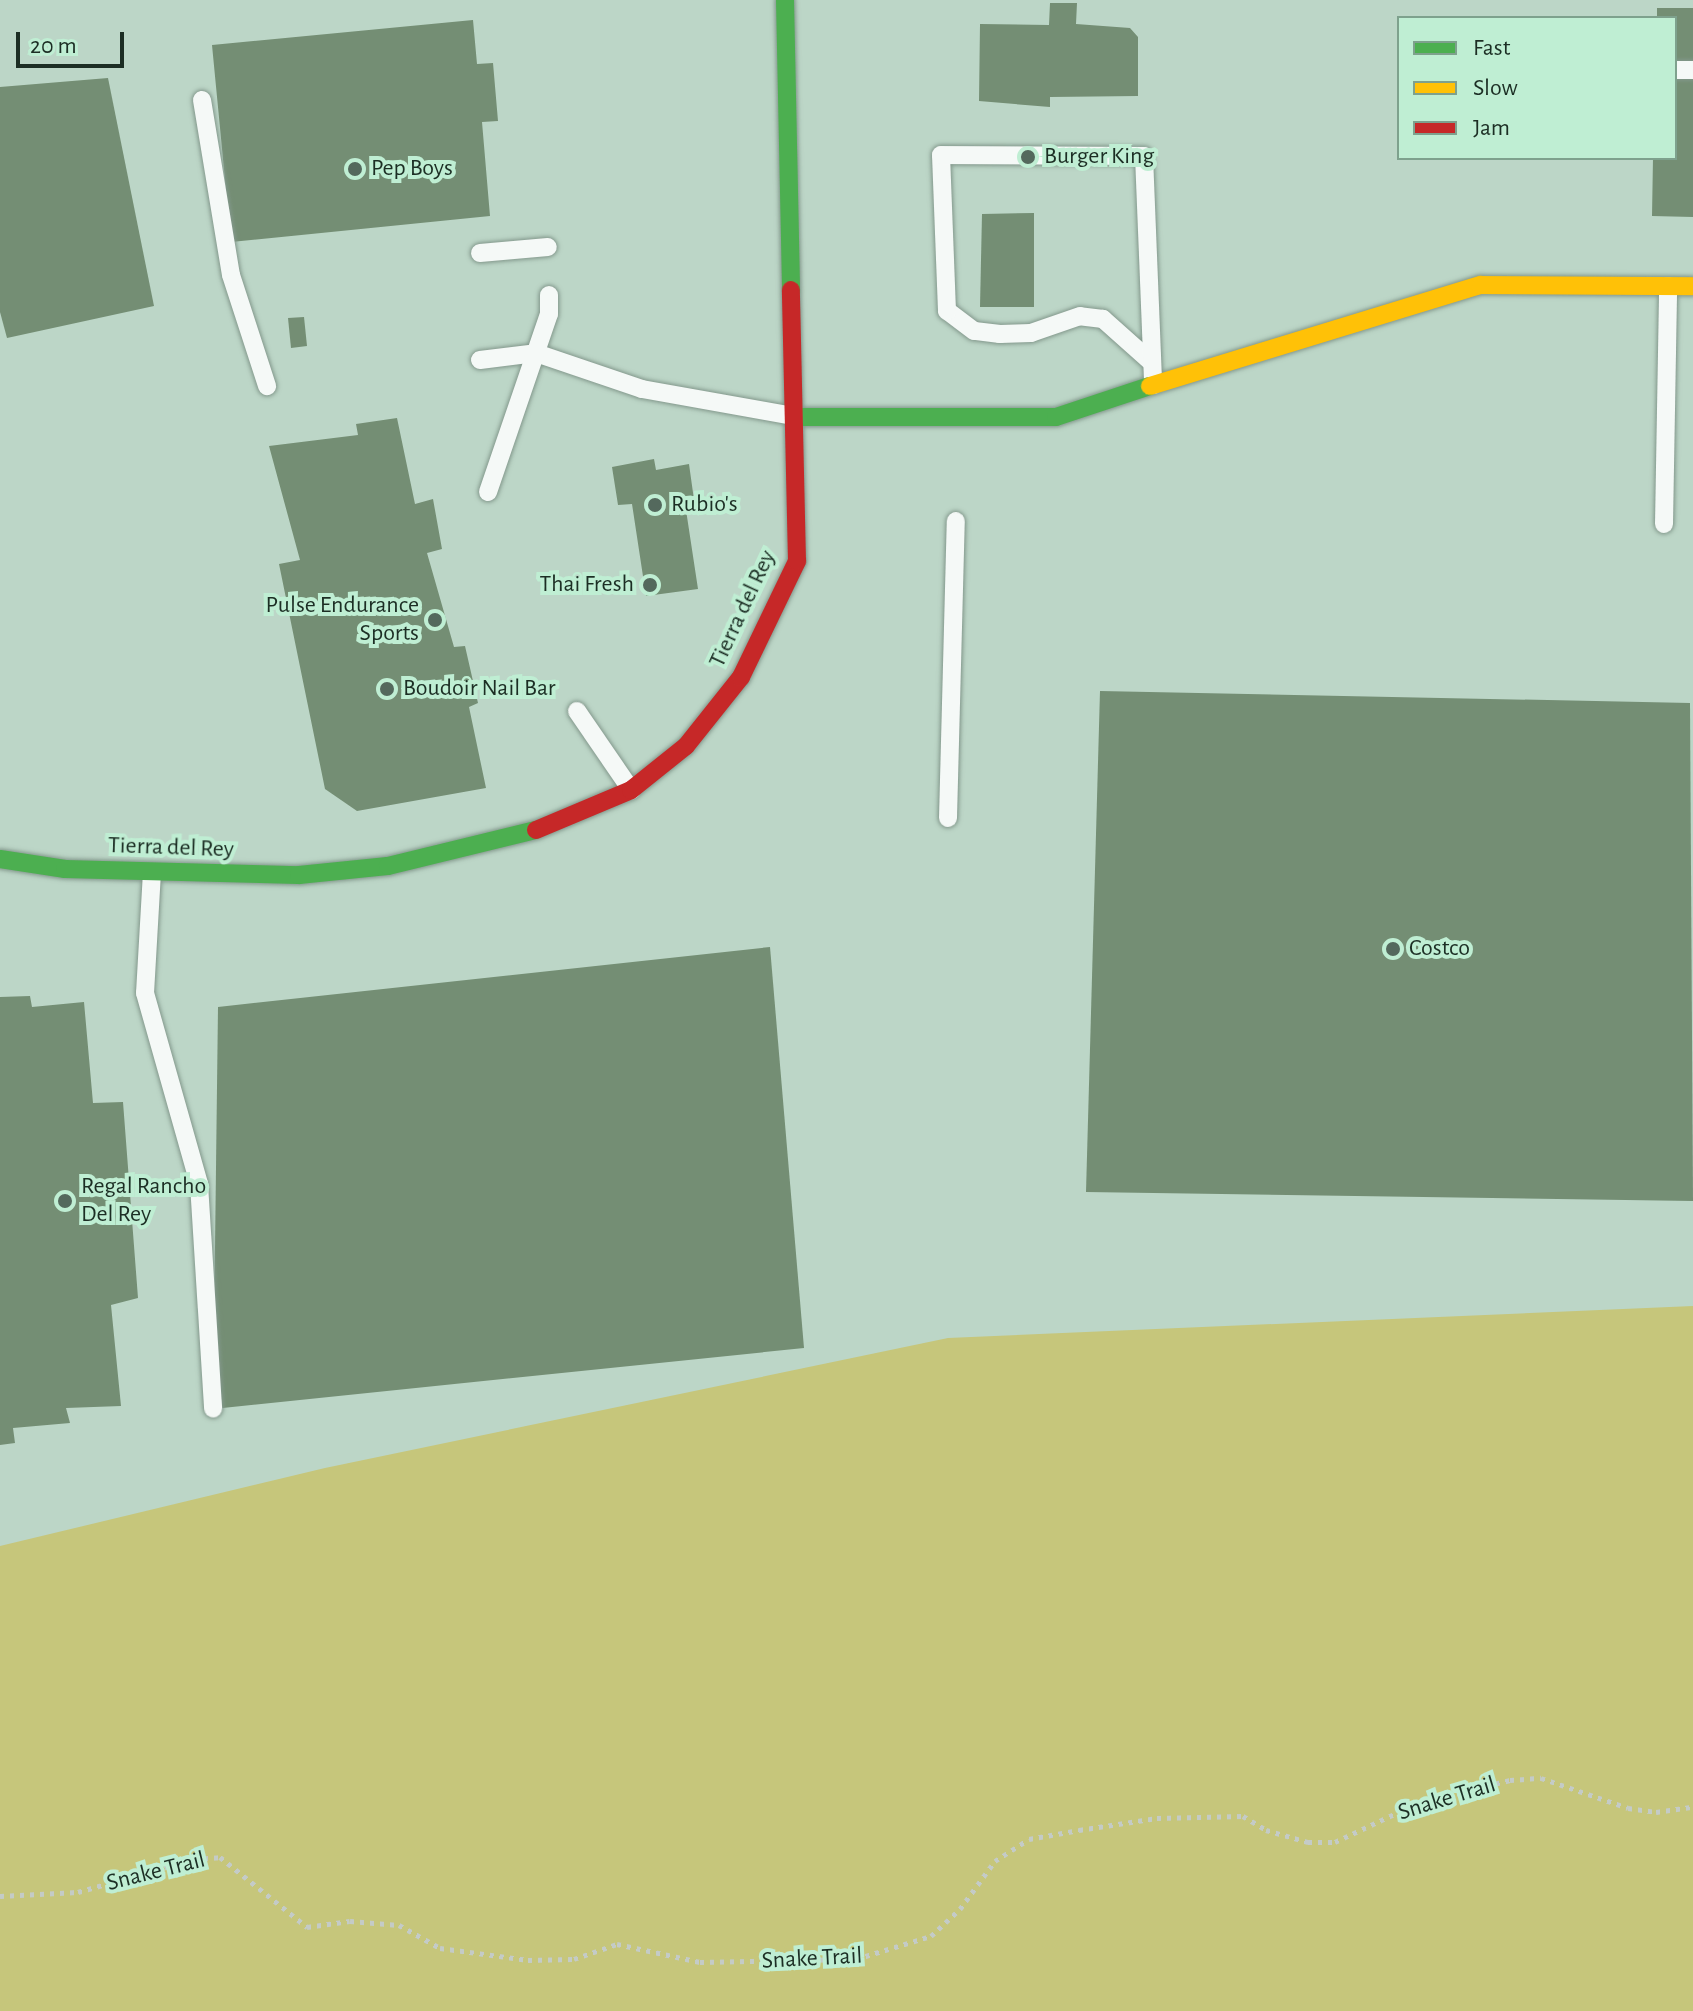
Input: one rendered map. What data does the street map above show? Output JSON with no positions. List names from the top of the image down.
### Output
{
  "streets": {
    "street": ["Tierra del Rey"],
    "path": ["Snake Trail"]
  },
  "places": [
    "Burger King",
    "Pep Boys",
    "Rubio's",
    "Thai Fresh",
    "Pulse Endurance Sports",
    "Boudoir Nail Bar",
    "Costco",
    "Regal Rancho Del Rey"
  ],
  "legend": ["Fast", "Slow", "Jam"],
  "scale_bar": "20 m"
}
